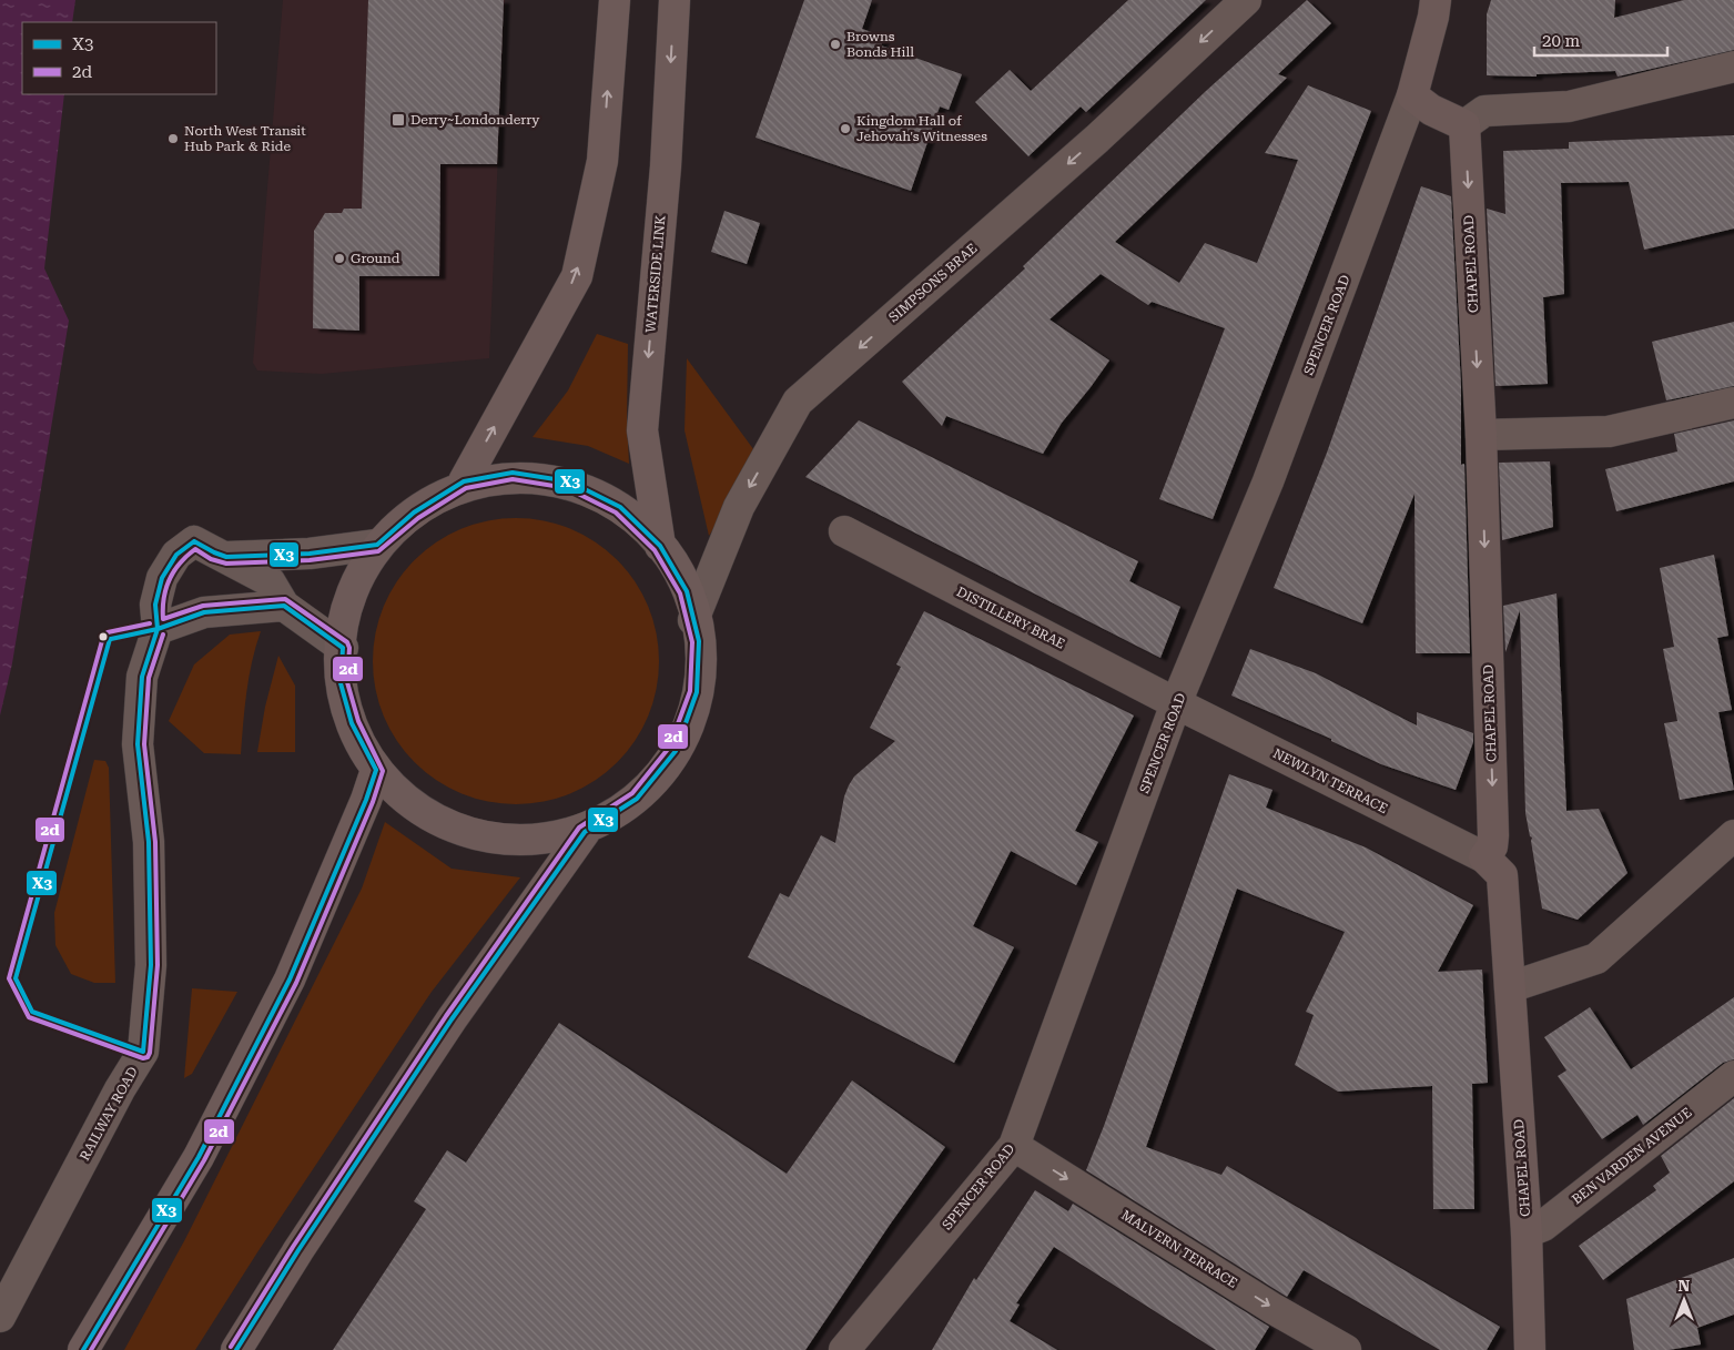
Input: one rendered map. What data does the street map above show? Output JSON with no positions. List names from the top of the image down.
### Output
{
  "streets": {
    "highway": ["WATERSIDE LINK"],
    "main road": ["CHAPEL ROAD"],
    "street": [
      "SIMPSONS BRAE",
      "SPENCER ROAD",
      "DISTILLERY BRAE",
      "NEWLYN TERRACE",
      "RAILWAY ROAD",
      "BEN VARDEN AVENUE",
      "MALVERN TERRACE"
    ]
  },
  "crossings": [
    ["CHAPEL ROAD", "NEWLYN TERRACE"],
    ["CHAPEL ROAD", "BEN VARDEN AVENUE"],
    ["SPENCER ROAD", "DISTILLERY BRAE"],
    ["SPENCER ROAD", "NEWLYN TERRACE"],
    ["SPENCER ROAD", "MALVERN TERRACE"],
    ["DISTILLERY BRAE", "NEWLYN TERRACE"]
  ],
  "one_way": ["CHAPEL ROAD", "SIMPSONS BRAE", "MALVERN TERRACE"],
  "places": {
    "other": [
      "Browns Bonds Hill",
      "Kingdom Hall of Jehovah's Witnesses",
      "North West Transit Hub Park & Ride",
      "Ground"
    ],
    "transit": ["Derry~Londonderry"]
  },
  "lines": ["transit line X3", "transit line 2d"],
  "legend": ["X3", "2d"],
  "scale_bar": "20 m",
  "north": "top"
}
